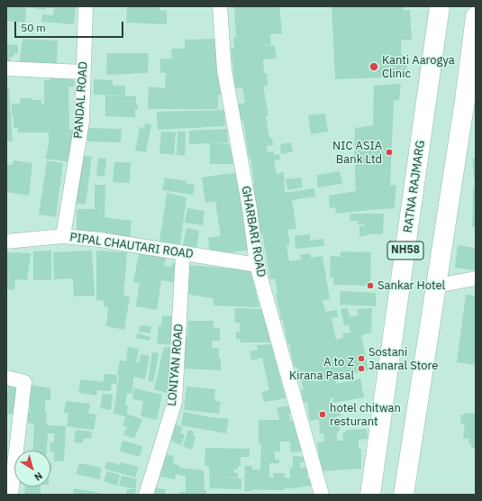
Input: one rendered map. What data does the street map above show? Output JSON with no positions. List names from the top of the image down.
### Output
{
  "streets": {
    "highway": ["RATNA RAJMARG", "NH58"],
    "street": [
      "PANDAL ROAD",
      "GHARBARI ROAD",
      "PIPAL CHAUTARI ROAD",
      "LONIYAN ROAD"
    ]
  },
  "crossings": [
    ["PANDAL ROAD", "PIPAL CHAUTARI ROAD"],
    ["GHARBARI ROAD", "PIPAL CHAUTARI ROAD"],
    ["PIPAL CHAUTARI ROAD", "LONIYAN ROAD"]
  ],
  "places": [
    "Kanti Aarogya Clinic",
    "NIC ASIA Bank Ltd",
    "Sankar Hotel",
    "Sostani Janaral Store",
    "A to Z Kirana Pasal",
    "hotel chitwan resturant"
  ],
  "scale_bar": "50 m",
  "north": "bottom right"
}
